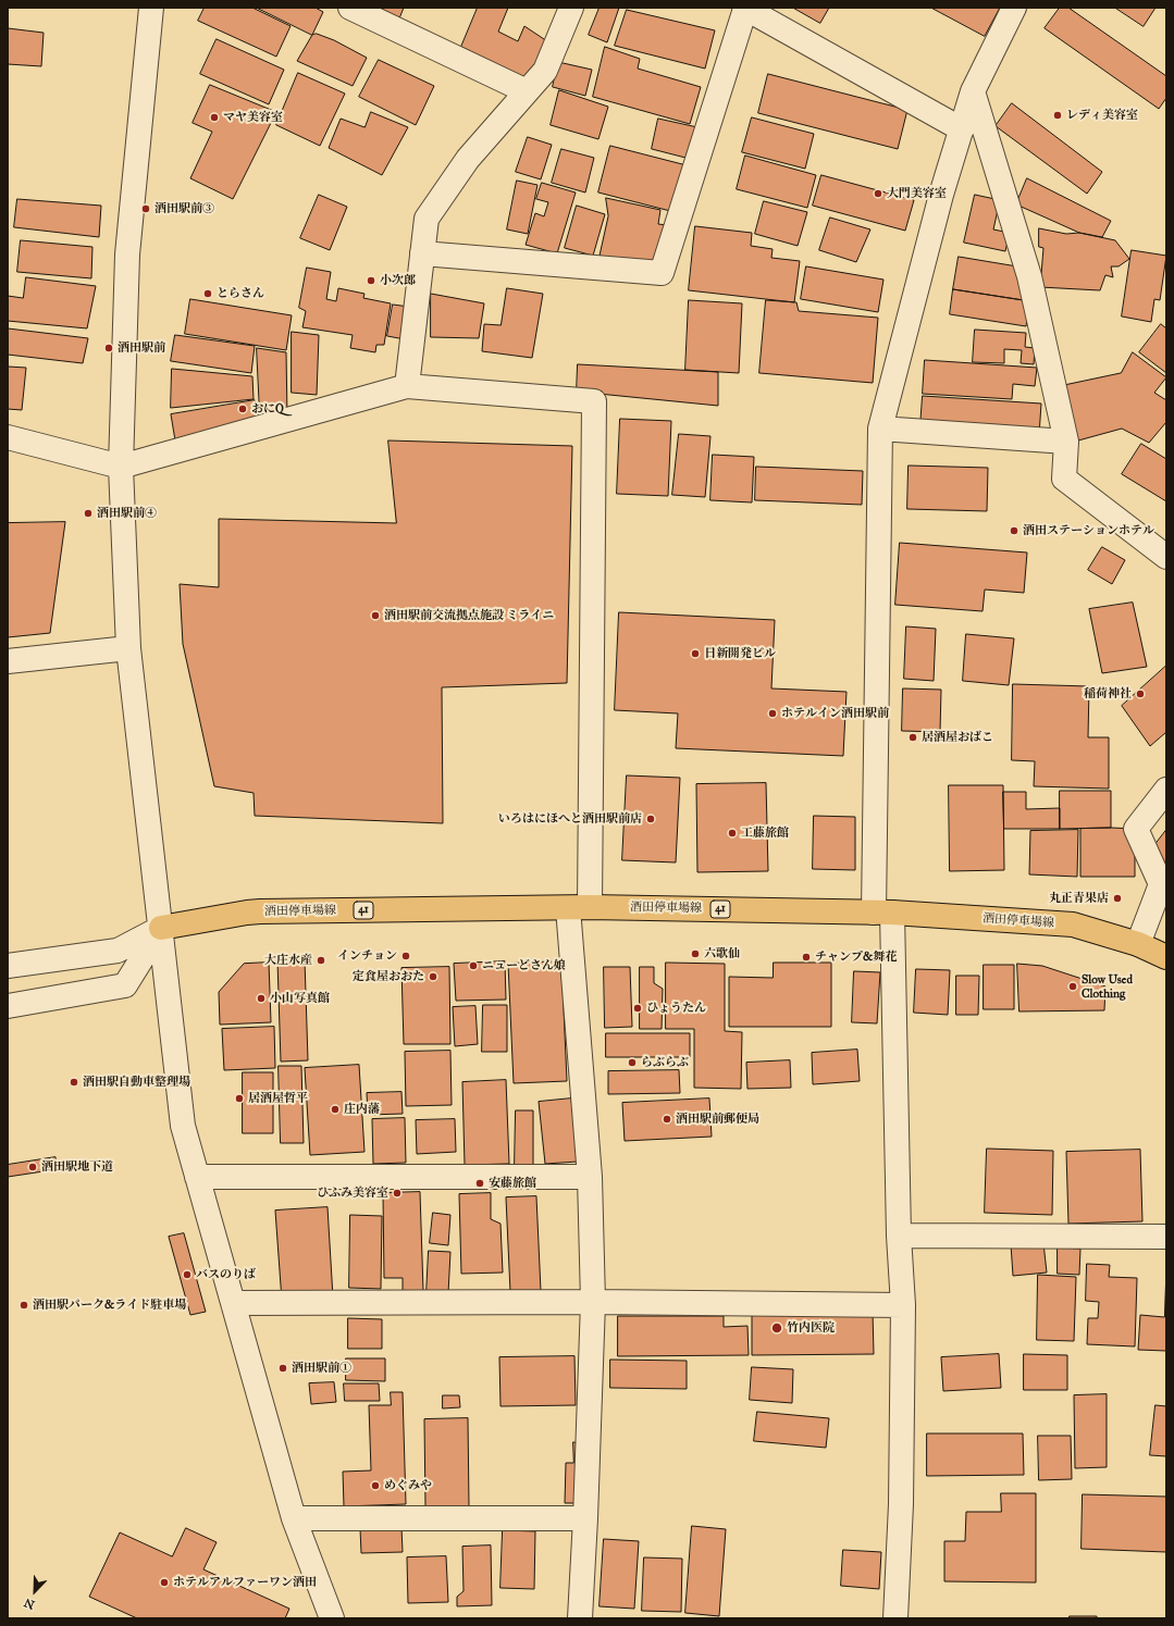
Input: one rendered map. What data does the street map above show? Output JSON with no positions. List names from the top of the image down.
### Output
{
  "streets": {
    "main road": ["酒田停車場線", "41"]
  },
  "places": [
    "レディ美容室",
    "マヤ美容室",
    "大門美容室",
    "酒田駅前③",
    "小次郎",
    "とらさん",
    "酒田駅前",
    "おにQ",
    "酒田駅前④",
    "酒田ステーションホテル",
    "酒田駅前交流拠点施設 ミライニ",
    "日新開発ビル",
    "稲荷神社",
    "ホテルイン酒田駅前",
    "居酒屋おばこ",
    "いろはにほへと酒田駅前店",
    "工藤旅館",
    "丸正青果店",
    "六歌仙",
    "インチョン",
    "チャンプ&舞花",
    "大庄水産",
    "ニューどさん娘",
    "定食屋おおた",
    "Slow Used Clothing",
    "小山写真館",
    "ひょうたん",
    "らぶらぶ",
    "酒田駅自動車整理場",
    "居酒屋哲平",
    "庄内藩",
    "酒田駅前郵便局",
    "酒田駅地下道",
    "安藤旅館",
    "ひふみ美容室",
    "バスのりば",
    "酒田駅パーク&ライド駐車場",
    "竹内医院",
    "酒田駅前①",
    "めぐみや",
    "ホテルアルファーワン酒田"
  ],
  "north": "bottom left"
}
